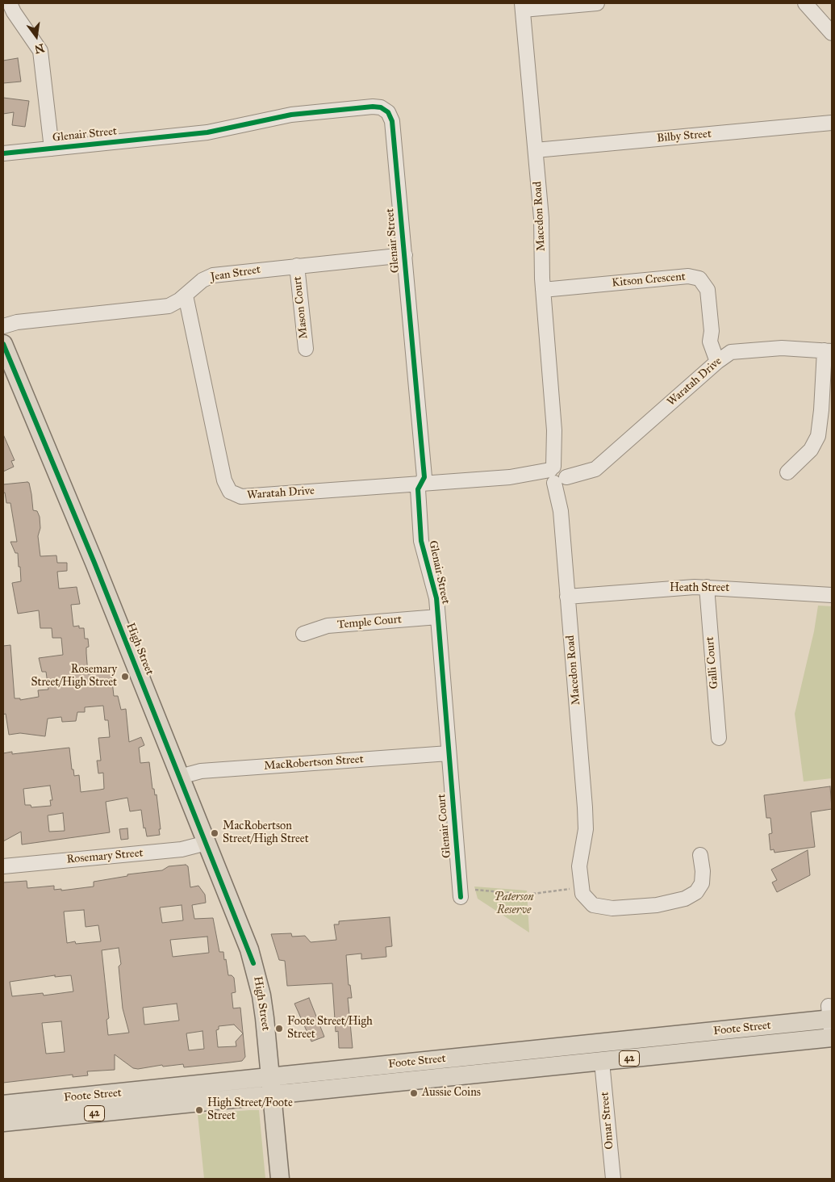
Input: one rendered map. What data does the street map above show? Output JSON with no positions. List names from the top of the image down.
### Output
{
  "streets": {
    "main road": ["High Street", "Foote Street", "42"],
    "street": [
      "Glenair Street",
      "Bilby Street",
      "Macedon Road",
      "Jean Street",
      "Kitson Crescent",
      "Mason Court",
      "Waratah Drive",
      "Heath Street",
      "Temple Court",
      "Galli Court",
      "MacRobertson Street",
      "Glenair Court",
      "Rosemary Street",
      "Omar Street"
    ]
  },
  "crossings": [
    ["Glenair Street", "Jean Street"],
    ["Glenair Street", "Waratah Drive"],
    ["Glenair Street", "Temple Court"],
    ["Glenair Street", "MacRobertson Street"],
    ["Glenair Street", "Glenair Court"],
    ["Bilby Street", "Macedon Road"],
    ["Macedon Road", "Kitson Crescent"],
    ["Macedon Road", "Waratah Drive"],
    ["Macedon Road", "Heath Street"],
    ["Jean Street", "Mason Court"],
    ["Jean Street", "Waratah Drive"],
    ["Kitson Crescent", "Waratah Drive"],
    ["Heath Street", "Galli Court"],
    ["High Street", "MacRobertson Street"],
    ["High Street", "Rosemary Street"],
    ["High Street", "Foote Street"],
    ["MacRobertson Street", "Glenair Court"],
    ["Foote Street", "Omar Street"]
  ],
  "parks": ["Paterson Reserve"],
  "places": [
    "Rosemary Street/High Street",
    "MacRobertson Street/High Street",
    "Foote Street/High Street",
    "Aussie Coins",
    "High Street/Foote Street"
  ],
  "north": "bottom"
}
